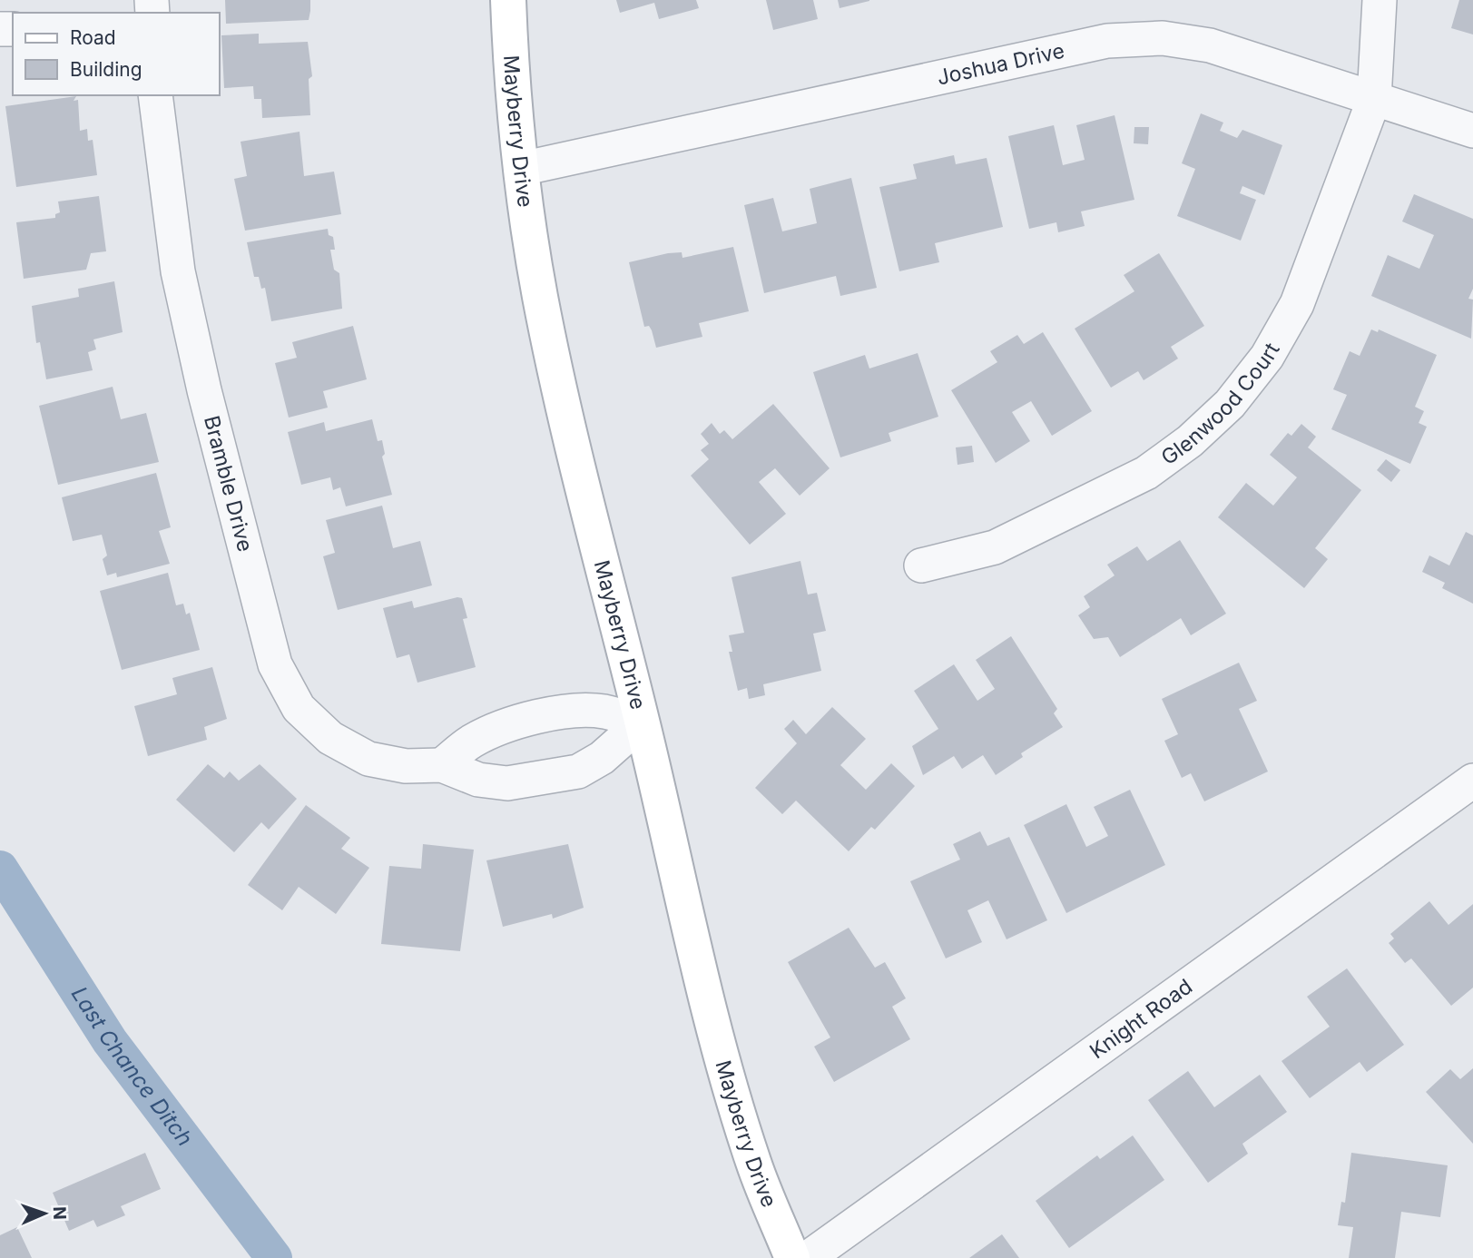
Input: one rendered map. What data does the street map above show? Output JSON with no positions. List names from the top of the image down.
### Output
{
  "streets": {
    "main road": ["Mayberry Drive"],
    "street": [
      "Joshua Drive",
      "Glenwood Court",
      "Bramble Drive",
      "Knight Road"
    ]
  },
  "crossings": [
    ["Joshua Drive", "Mayberry Drive"],
    ["Joshua Drive", "Glenwood Court"],
    ["Mayberry Drive", "Bramble Drive"]
  ],
  "water": ["Last Chance Ditch"],
  "legend": ["Road", "Building"],
  "north": "right"
}
